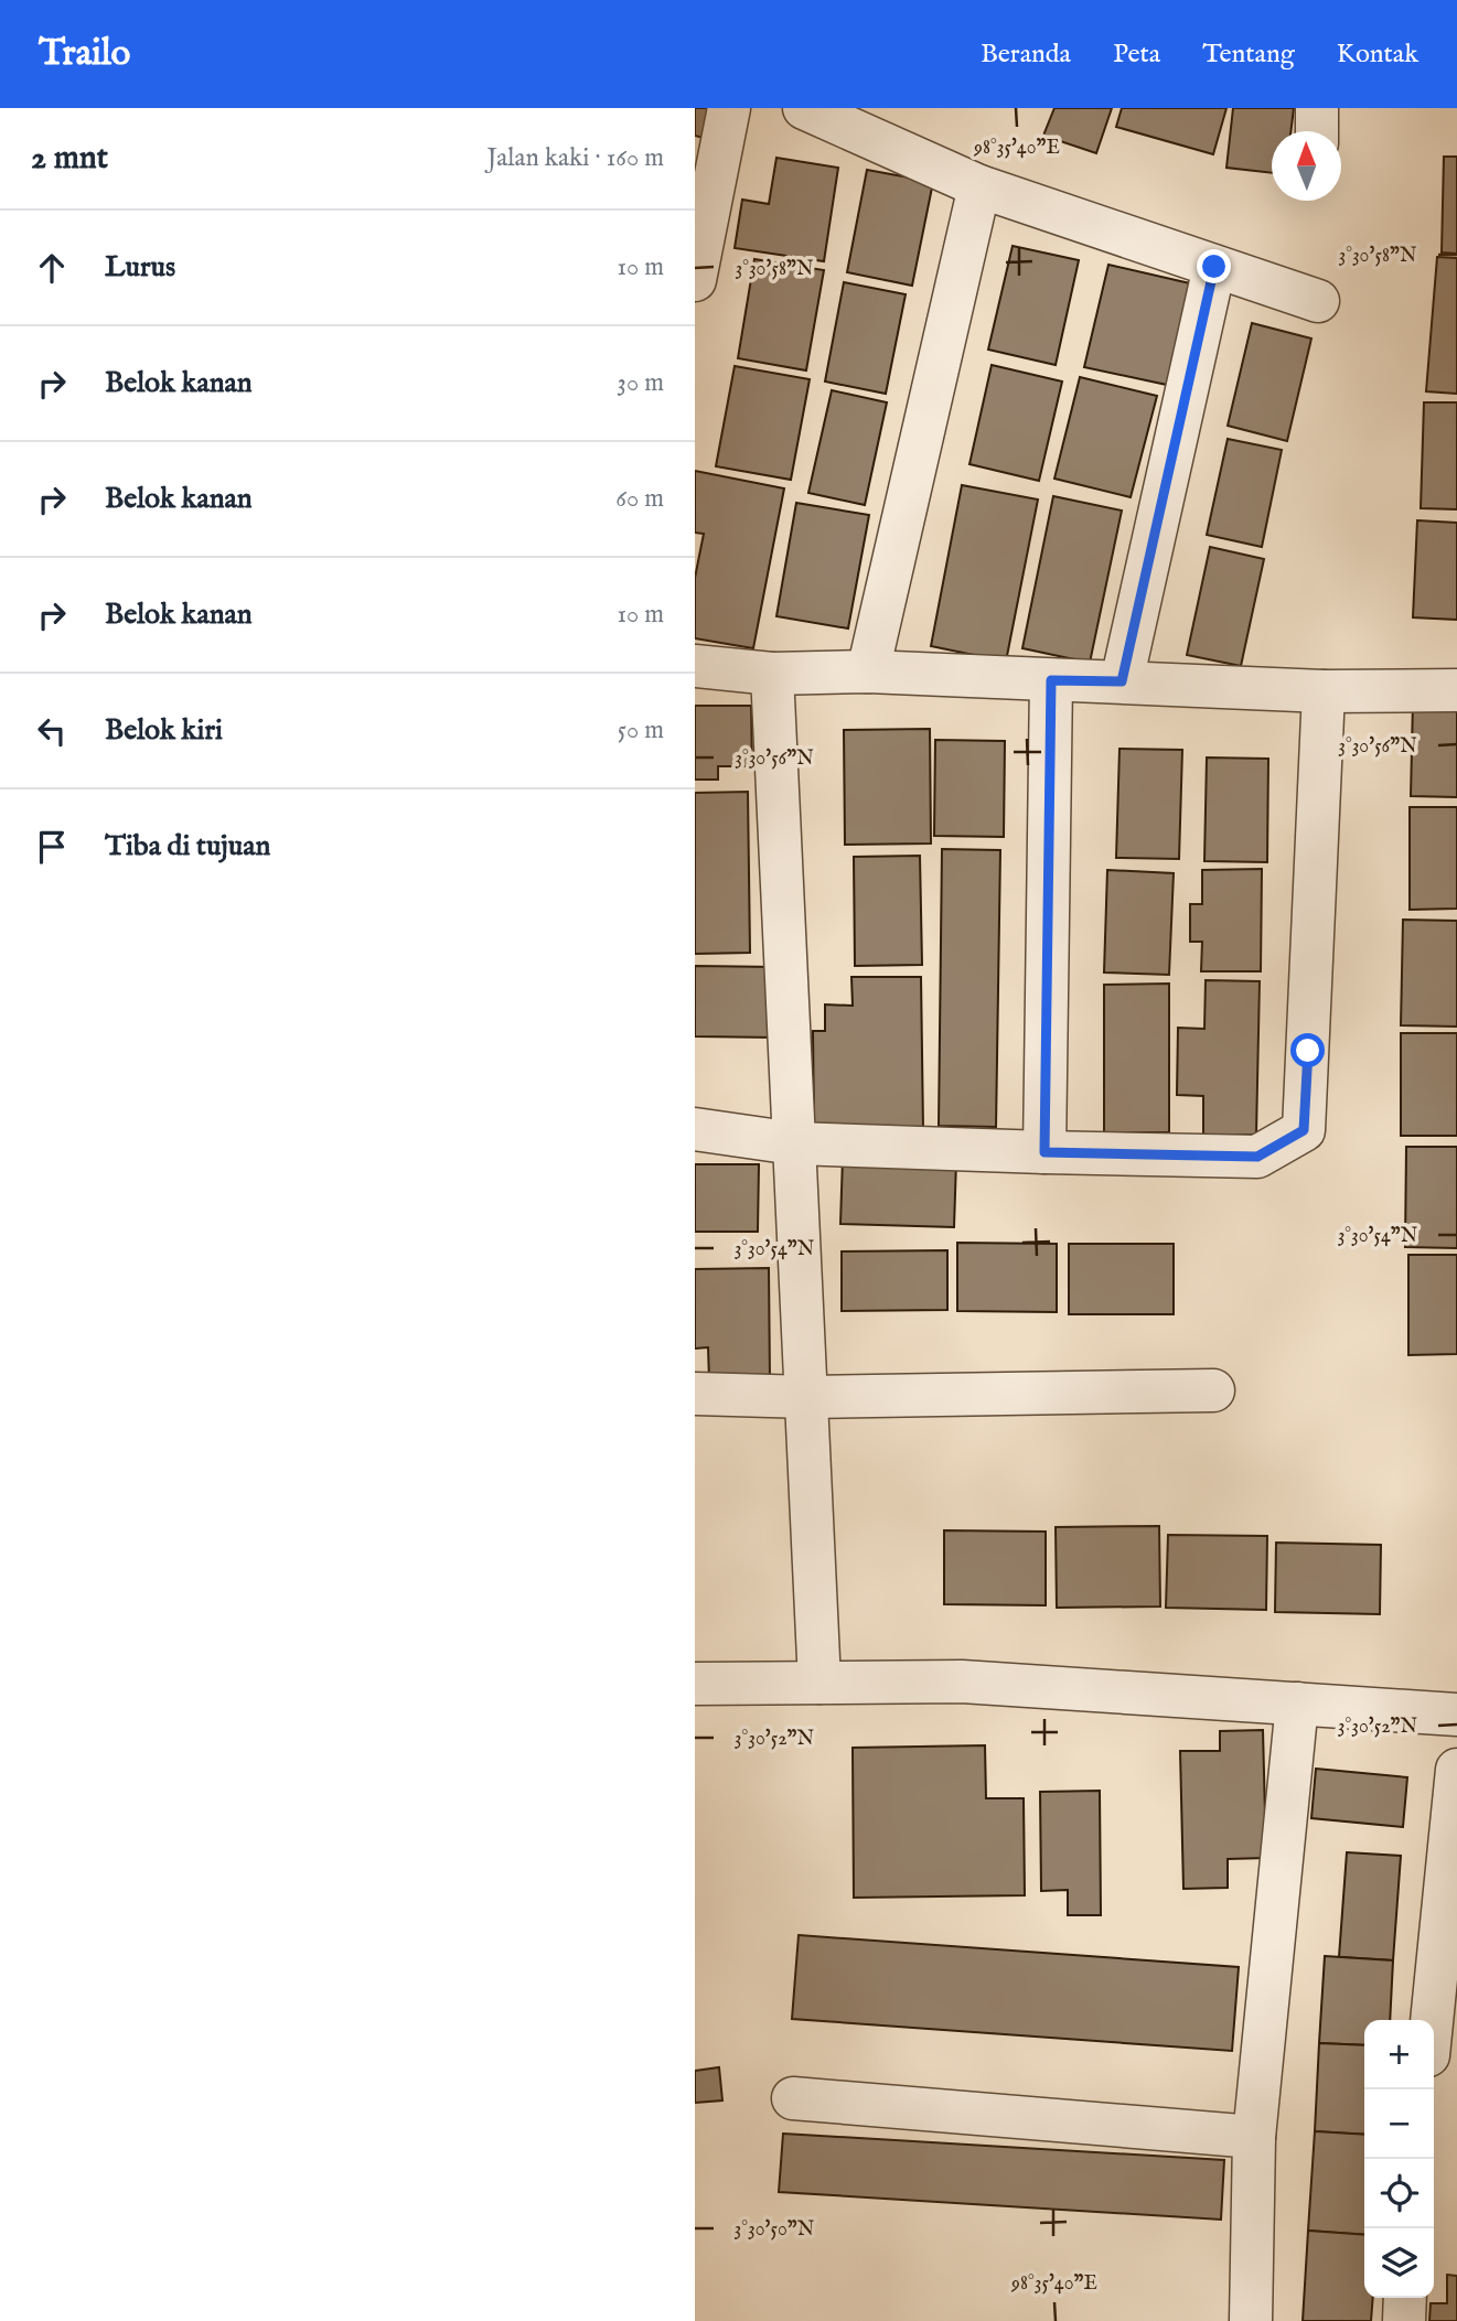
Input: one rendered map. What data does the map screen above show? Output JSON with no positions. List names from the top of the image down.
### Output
{
  "north": "top",
  "page": {
    "header": "Trailo",
    "nav": [
      "Beranda",
      "Peta",
      "Tentang",
      "Kontak"
    ],
    "heading": ["2 mnt", "Jalan kaki · 160 m"],
    "list": [
      ["Lurus", "10 m"],
      ["Belok kanan", "30 m"],
      ["Belok kanan", "60 m"],
      ["Belok kanan", "10 m"],
      ["Belok kiri", "50 m"],
      "Tiba di tujuan"
    ],
    "map_buttons": ["+", "−"]
  },
  "coordinates": [
    "98°35'40\"E",
    "3°30'58\"N",
    "3°30'56\"N",
    "3°30'54\"N",
    "3°30'52\"N",
    "3°30'50\"N"
  ]
}
